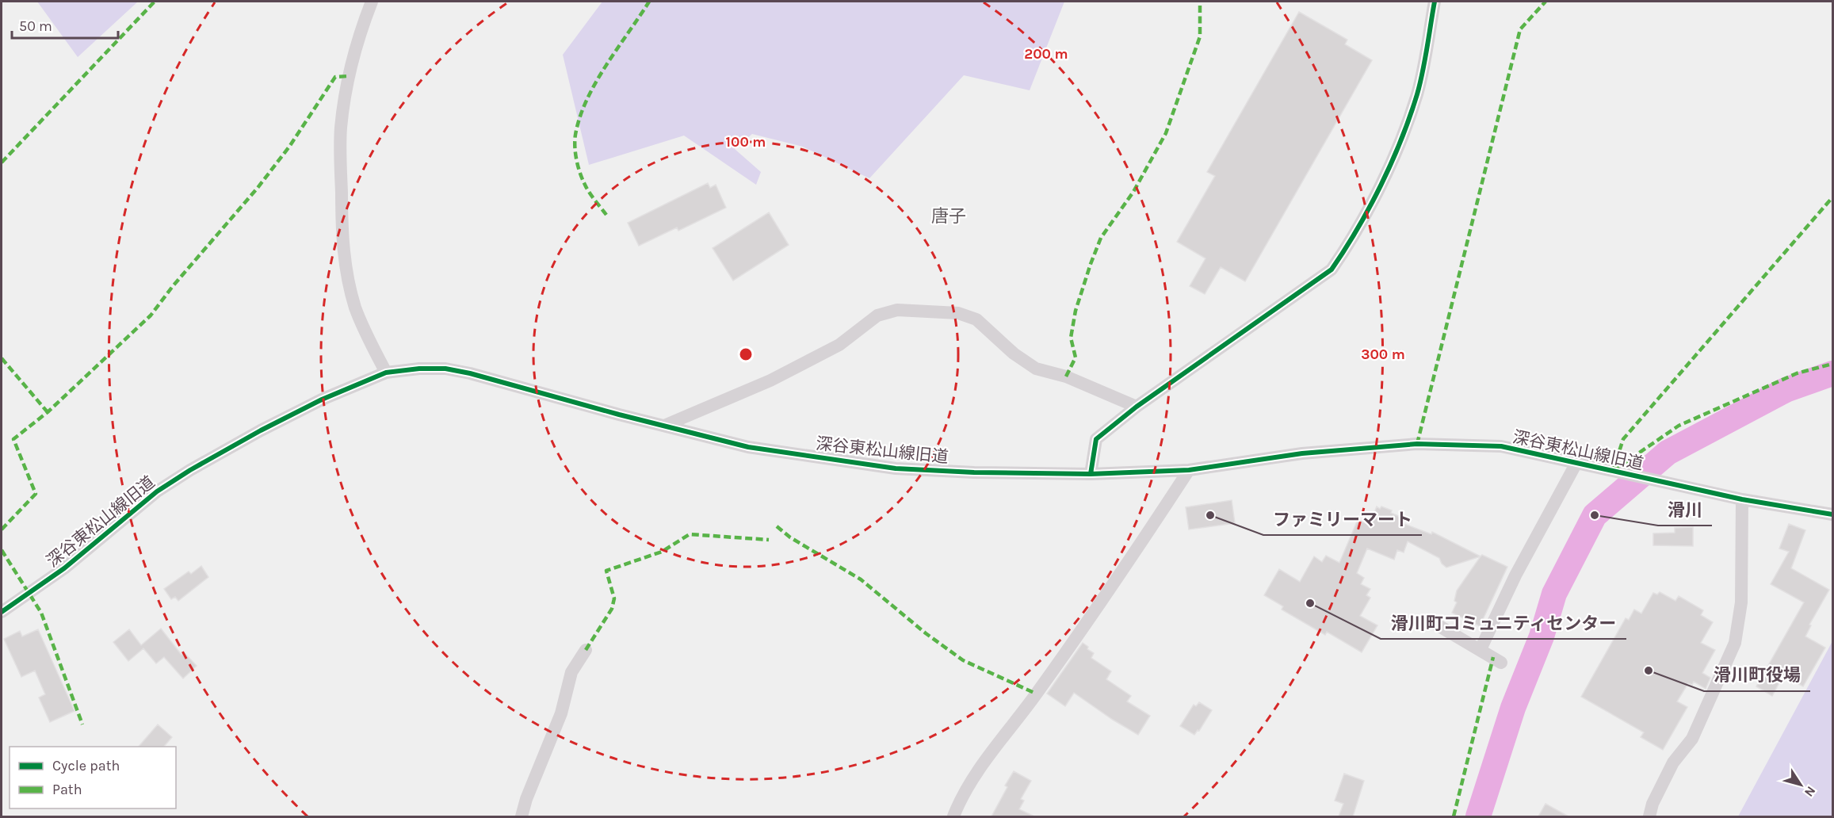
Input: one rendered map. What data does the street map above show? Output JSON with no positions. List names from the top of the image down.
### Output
{
  "streets": {
    "street": ["深谷東松山線旧道"]
  },
  "districts": ["唐子"],
  "places": [
    "ファミリーマート",
    "滑川",
    "滑川町コミュニティセンター",
    "滑川町役場"
  ],
  "legend": ["Cycle path", "Path"],
  "scale_bar": "50 m",
  "north": "bottom right",
  "rings": ["200 m", "100 m", "300 m"]
}
